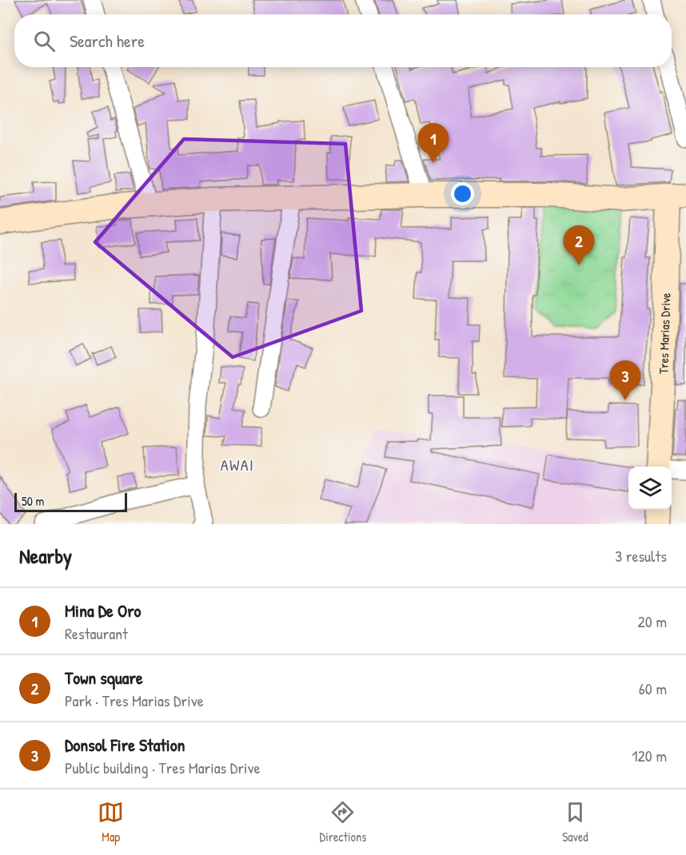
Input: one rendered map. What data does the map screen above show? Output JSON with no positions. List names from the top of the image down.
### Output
{
  "streets": {
    "main road": ["Tres Marias Drive"]
  },
  "districts": ["AWAI"],
  "scale_bar": "50 m",
  "page": {
    "search": "Search here",
    "pins": ["1", "2", "3"],
    "scale": "50 m",
    "heading": ["Nearby", "3 results"],
    "list": [
      {
        "mark": "1",
        "name": "Mina De Oro",
        "note": "Restaurant",
        "value": "20 m"
      },
      {
        "mark": "2",
        "name": "Town square",
        "note": "Park · Tres Marias Drive",
        "value": "60 m"
      },
      {
        "mark": "3",
        "name": "Donsol Fire Station",
        "note": "Public building · Tres Marias Drive",
        "value": "120 m"
      }
    ],
    "nav": ["Map", "Directions", "Saved"]
  }
}
